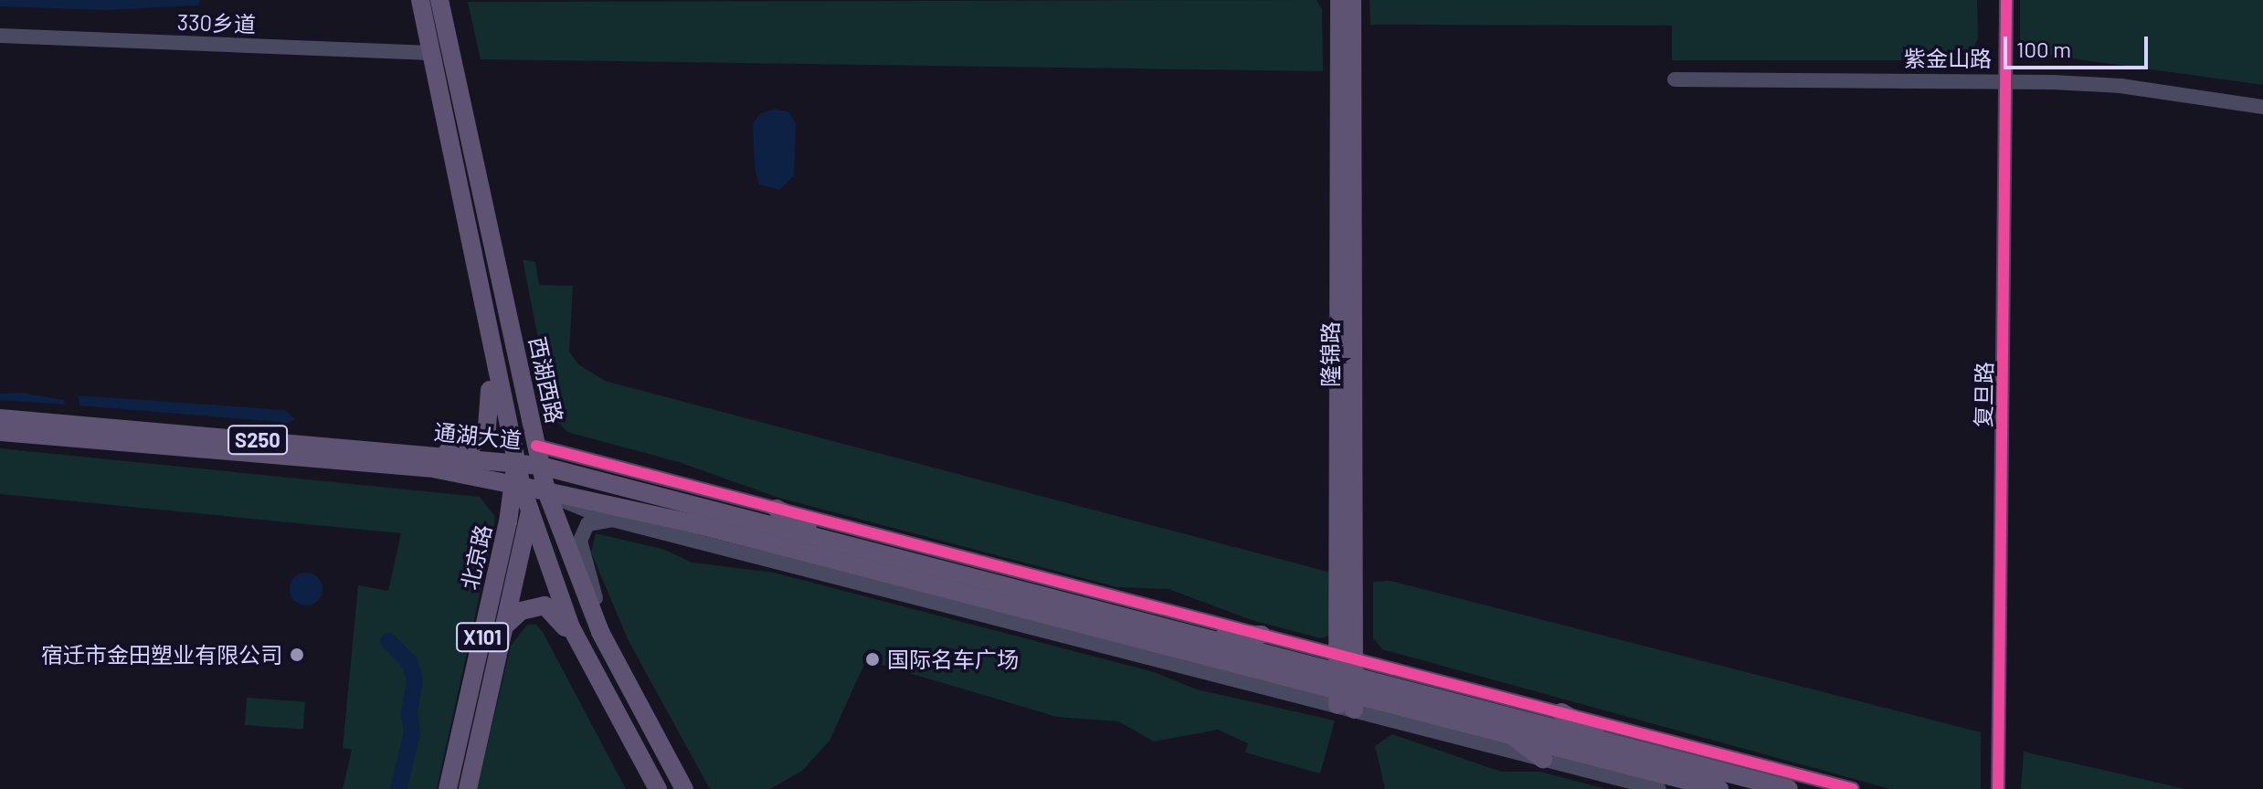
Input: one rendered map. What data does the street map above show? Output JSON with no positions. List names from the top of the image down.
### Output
{
  "streets": {
    "main road": [
      "隆锦路",
      "西湖西路",
      "通湖大道",
      "S250",
      "北京路",
      "X101"
    ],
    "street": ["330乡道", "紫金山路", "复旦路"]
  },
  "crossings": [
    ["330乡道", "西湖西路"],
    ["紫金山路", "复旦路"],
    ["隆锦路", "通湖大道"],
    ["西湖西路", "通湖大道"],
    ["西湖西路", "北京路"],
    ["通湖大道", "北京路"]
  ],
  "places": ["宿迁市金田塑业有限公司", "国际名车广场"],
  "scale_bar": "100 m"
}
